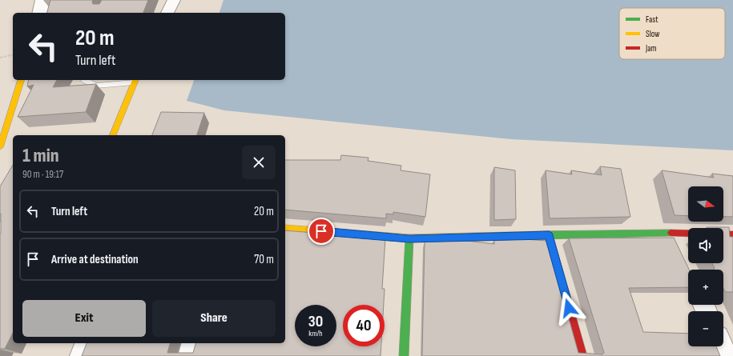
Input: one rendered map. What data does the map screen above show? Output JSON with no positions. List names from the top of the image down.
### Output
{
  "legend": ["Fast", "Slow", "Jam"],
  "north": "right",
  "page": {
    "turn": ["20 m", "Turn left"],
    "heading": ["1 min", "90 m · 19:17"],
    "map_buttons": ["+", "−"],
    "list": [
      {
        "name": "Turn left",
        "value": "20 m"
      },
      {
        "name": "Arrive at destination",
        "value": "70 m"
      }
    ],
    "buttons": ["Exit", "Share"],
    "speed": "30 km/h",
    "limit": "40"
  }
}
